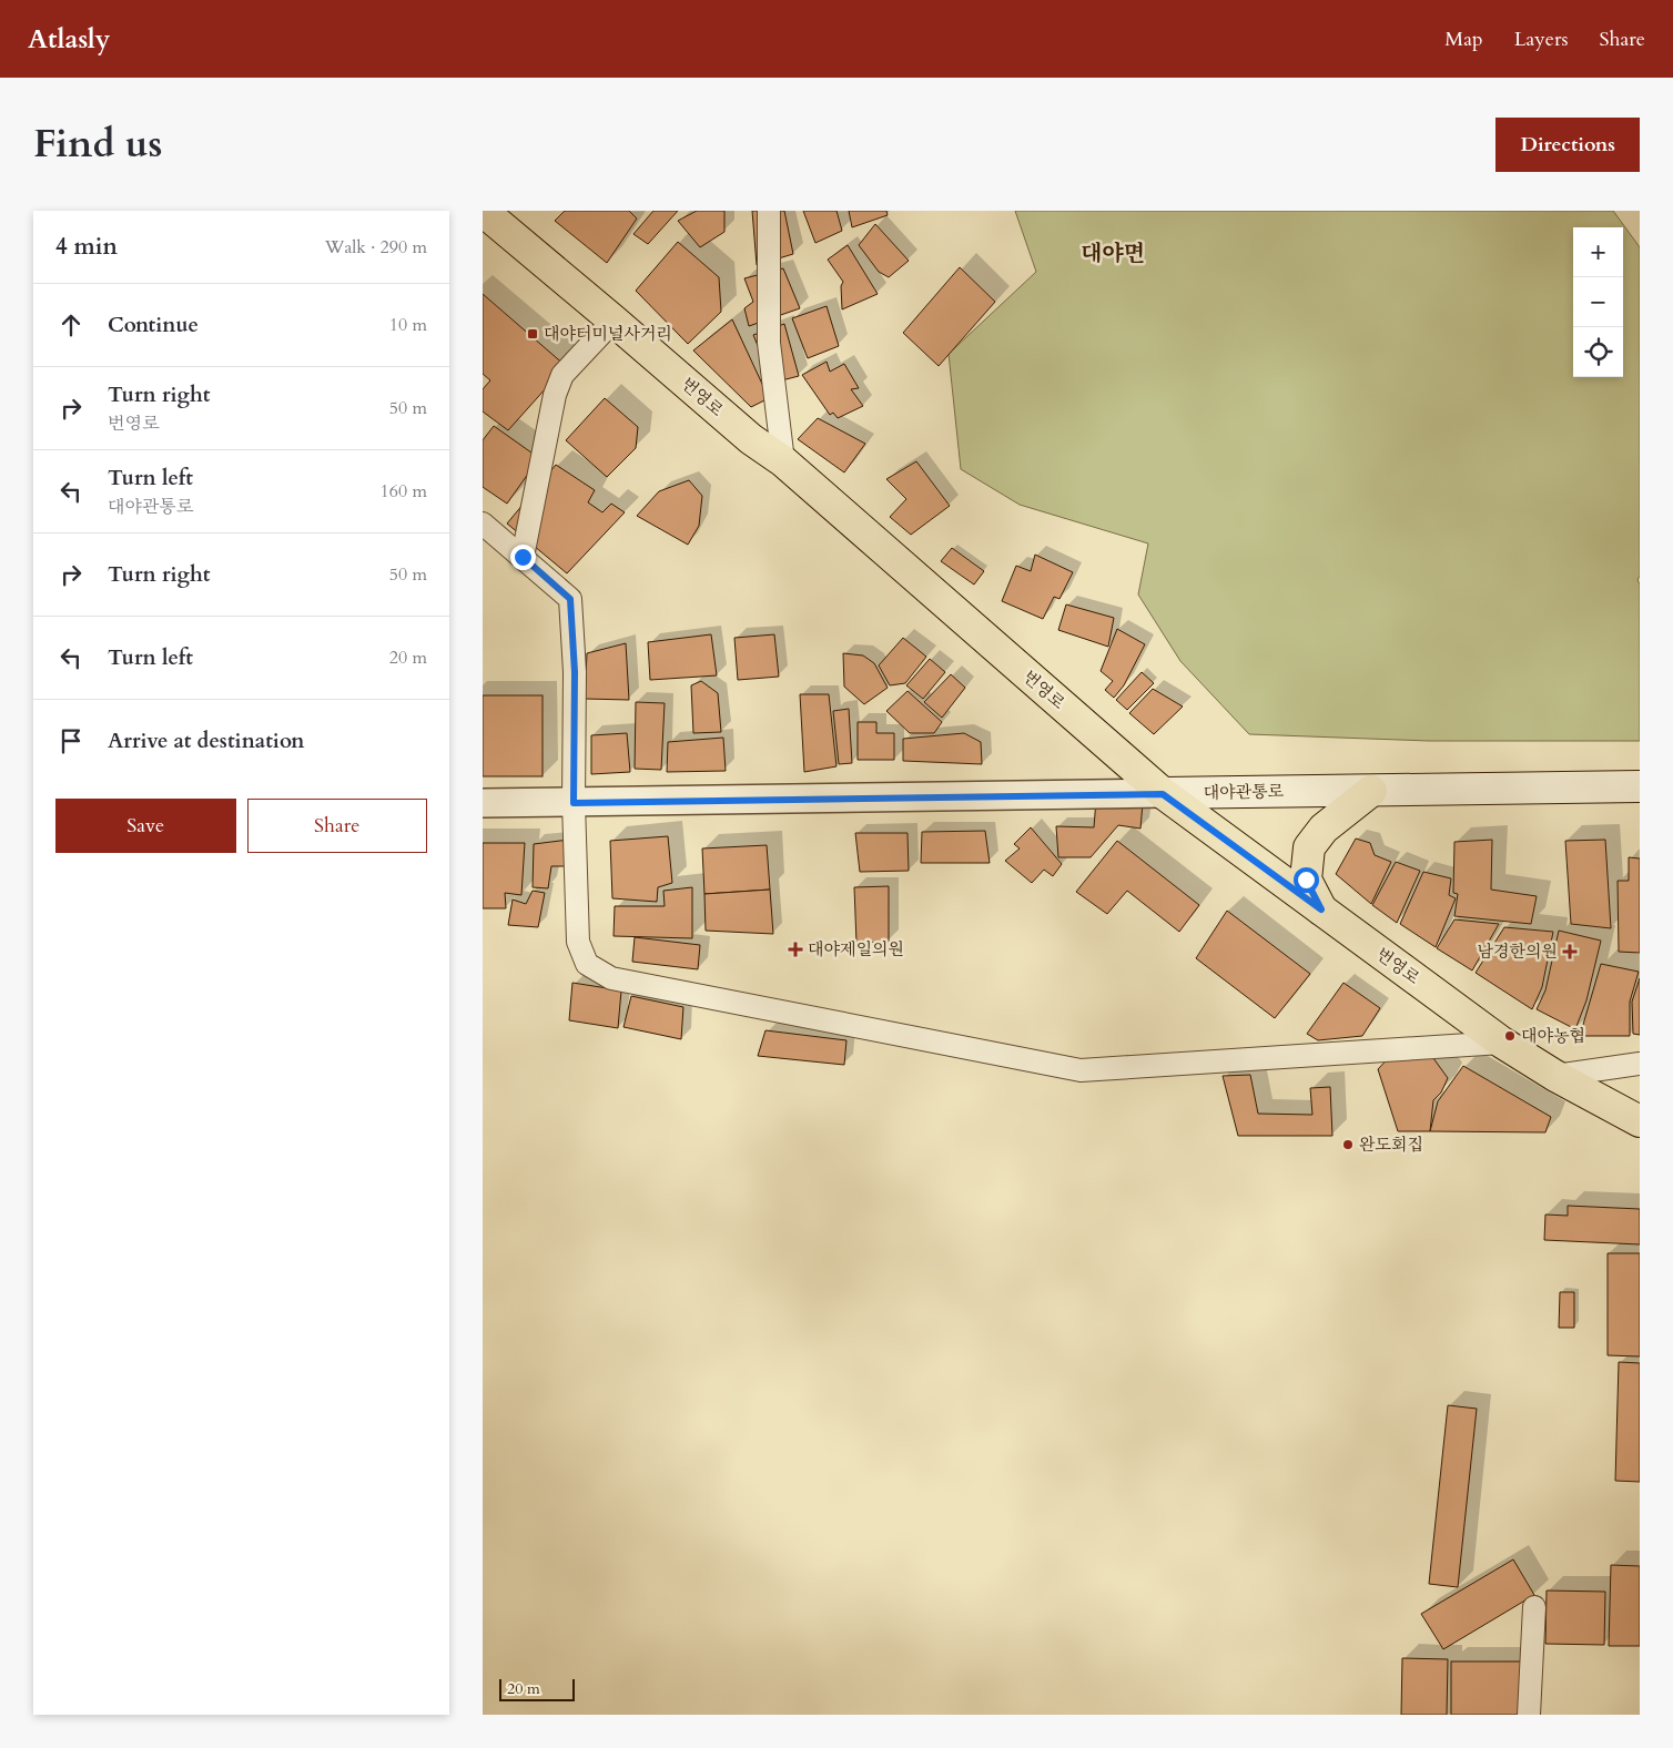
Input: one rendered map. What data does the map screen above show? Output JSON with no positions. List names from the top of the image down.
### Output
{
  "streets": {
    "main road": ["번영로", "대야관통로"]
  },
  "crossings": [
    ["번영로", "대야관통로"]
  ],
  "districts": ["대야면"],
  "places": {
    "transit": ["대야터미널사거리"],
    "health": ["대야제일의원", "남경한의원"],
    "other": ["대야농협", "완도회집"]
  },
  "scale_bar": "20 m",
  "page": {
    "header": "Atlasly",
    "nav": ["Map", "Layers", "Share"],
    "title": "Find us",
    "buttons": [
      "Directions",
      ["Save", "Share"]
    ],
    "heading": ["4 min", "Walk · 290 m"],
    "map_buttons": ["+", "−"],
    "list": [
      ["Continue", "10 m"],
      ["Turn right", "번영로", "50 m"],
      ["Turn left", "대야관통로", "160 m"],
      ["Turn right", "50 m"],
      ["Turn left", "20 m"],
      "Arrive at destination"
    ],
    "scale": "20 m"
  }
}
